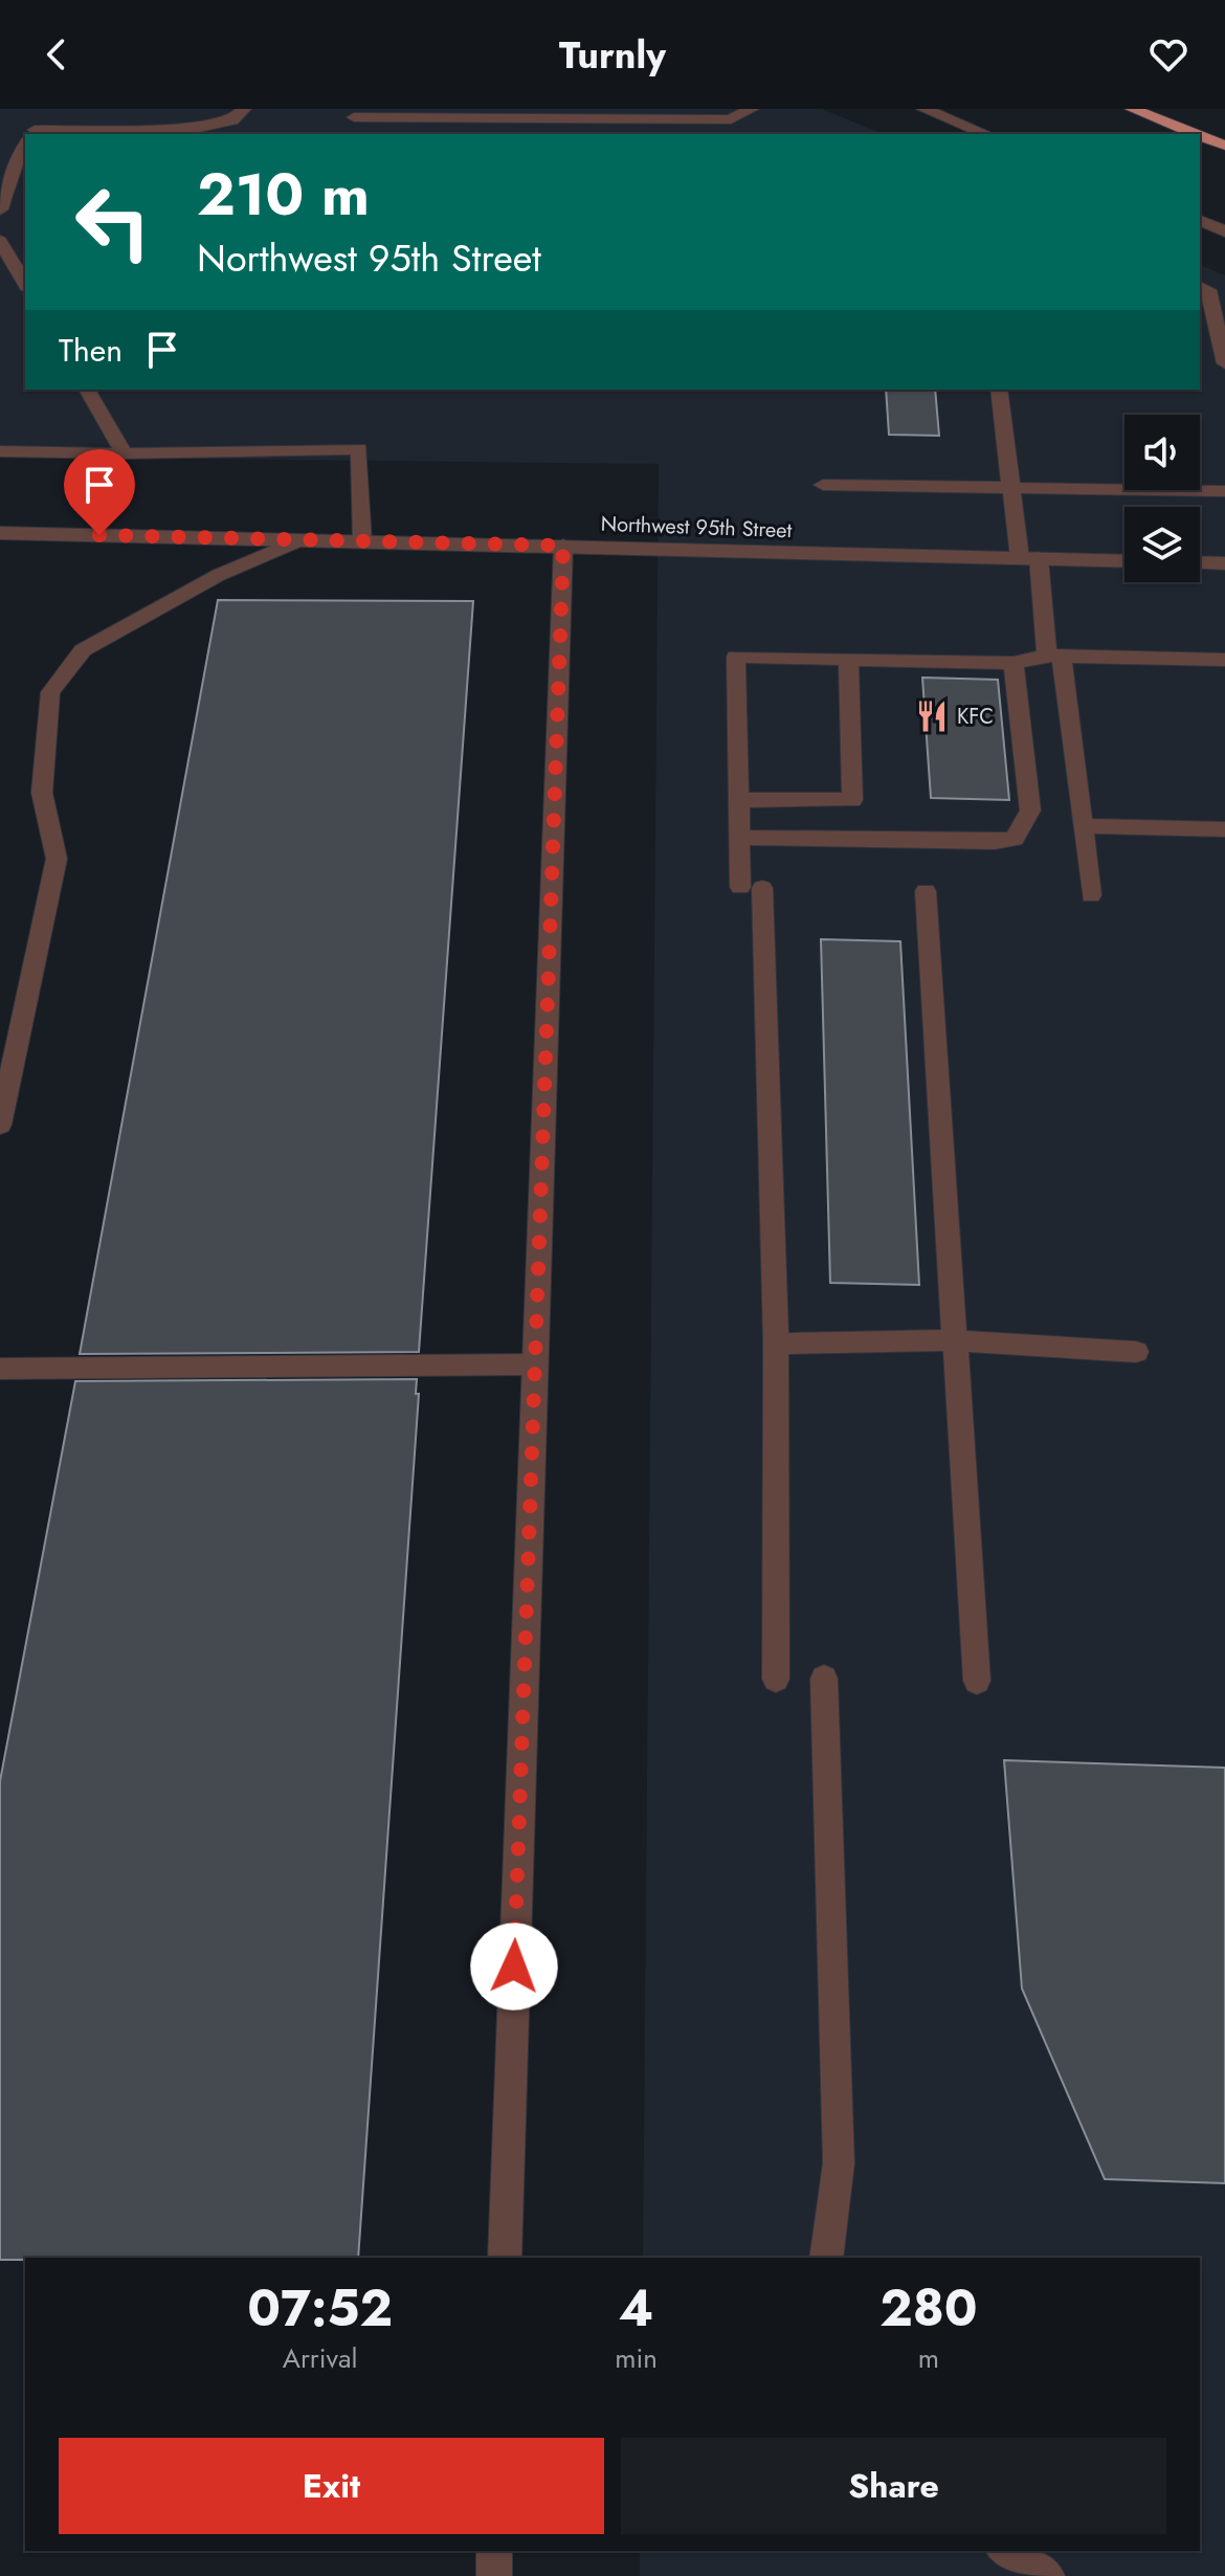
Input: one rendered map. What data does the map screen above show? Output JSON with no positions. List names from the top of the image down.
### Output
{
  "streets": {
    "street": ["Northwest 95th Street"]
  },
  "places": {
    "restaurant": ["KFC"]
  },
  "page": {
    "header": "Turnly",
    "turn": ["210 m", "Northwest 95th Street"],
    "then": "Then",
    "eta": [
      "07:52",
      "Arrival",
      "4",
      "min",
      "280",
      "m"
    ],
    "buttons": ["Exit", "Share"]
  }
}
